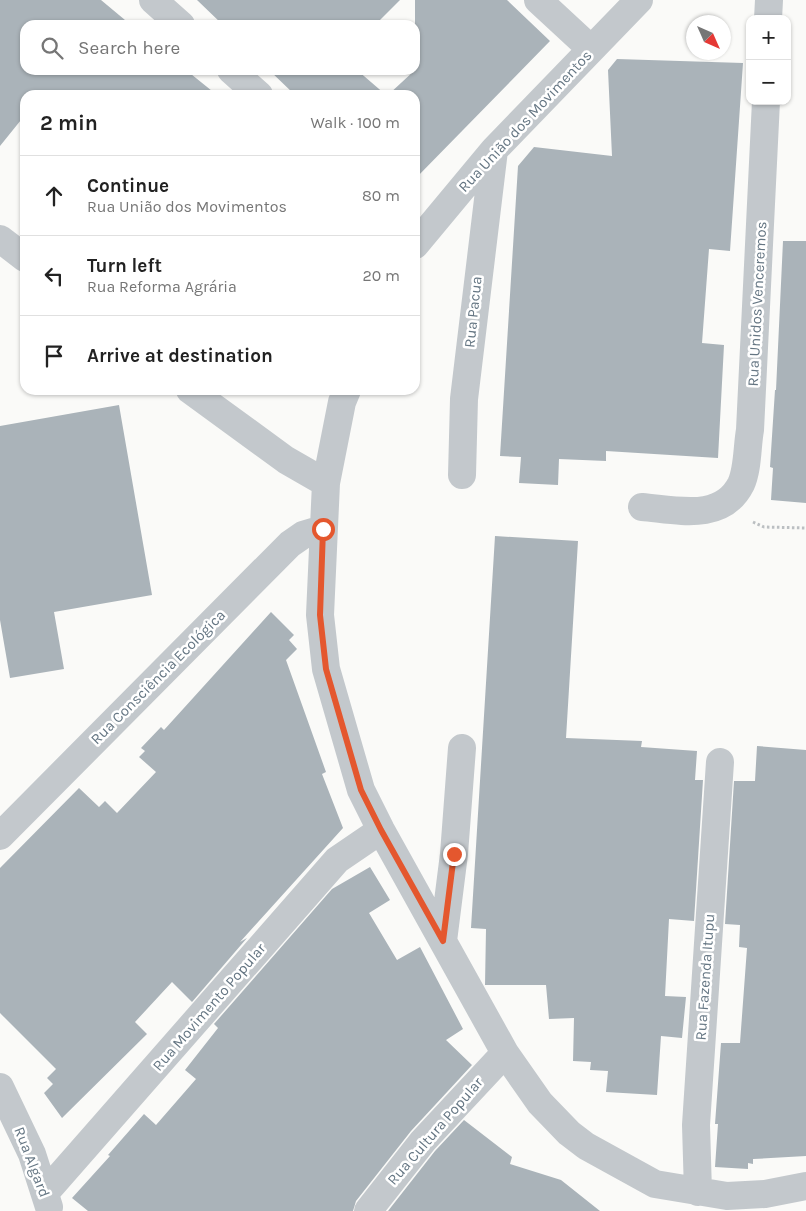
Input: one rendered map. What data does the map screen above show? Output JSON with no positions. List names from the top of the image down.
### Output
{
  "streets": {
    "street": [
      "Rua União dos Movimentos",
      "Rua Unidos Venceremos",
      "Rua Pacua",
      "Rua Consciência Ecológica",
      "Rua Fazenda Itupu",
      "Rua Movimento Popular",
      "Rua Cultura Popular",
      "Rua Algard"
    ]
  },
  "crossings": [
    ["Rua União dos Movimentos", "Rua Pacua"],
    ["Rua Movimento Popular", "Rua Algard"]
  ],
  "north": "bottom right",
  "page": {
    "map_buttons": ["+", "−"],
    "search": "Search here",
    "heading": ["2 min", "Walk · 100 m"],
    "list": [
      ["Continue", "Rua União dos Movimentos", "80 m"],
      ["Turn left", "Rua Reforma Agrária", "20 m"],
      "Arrive at destination"
    ]
  }
}
